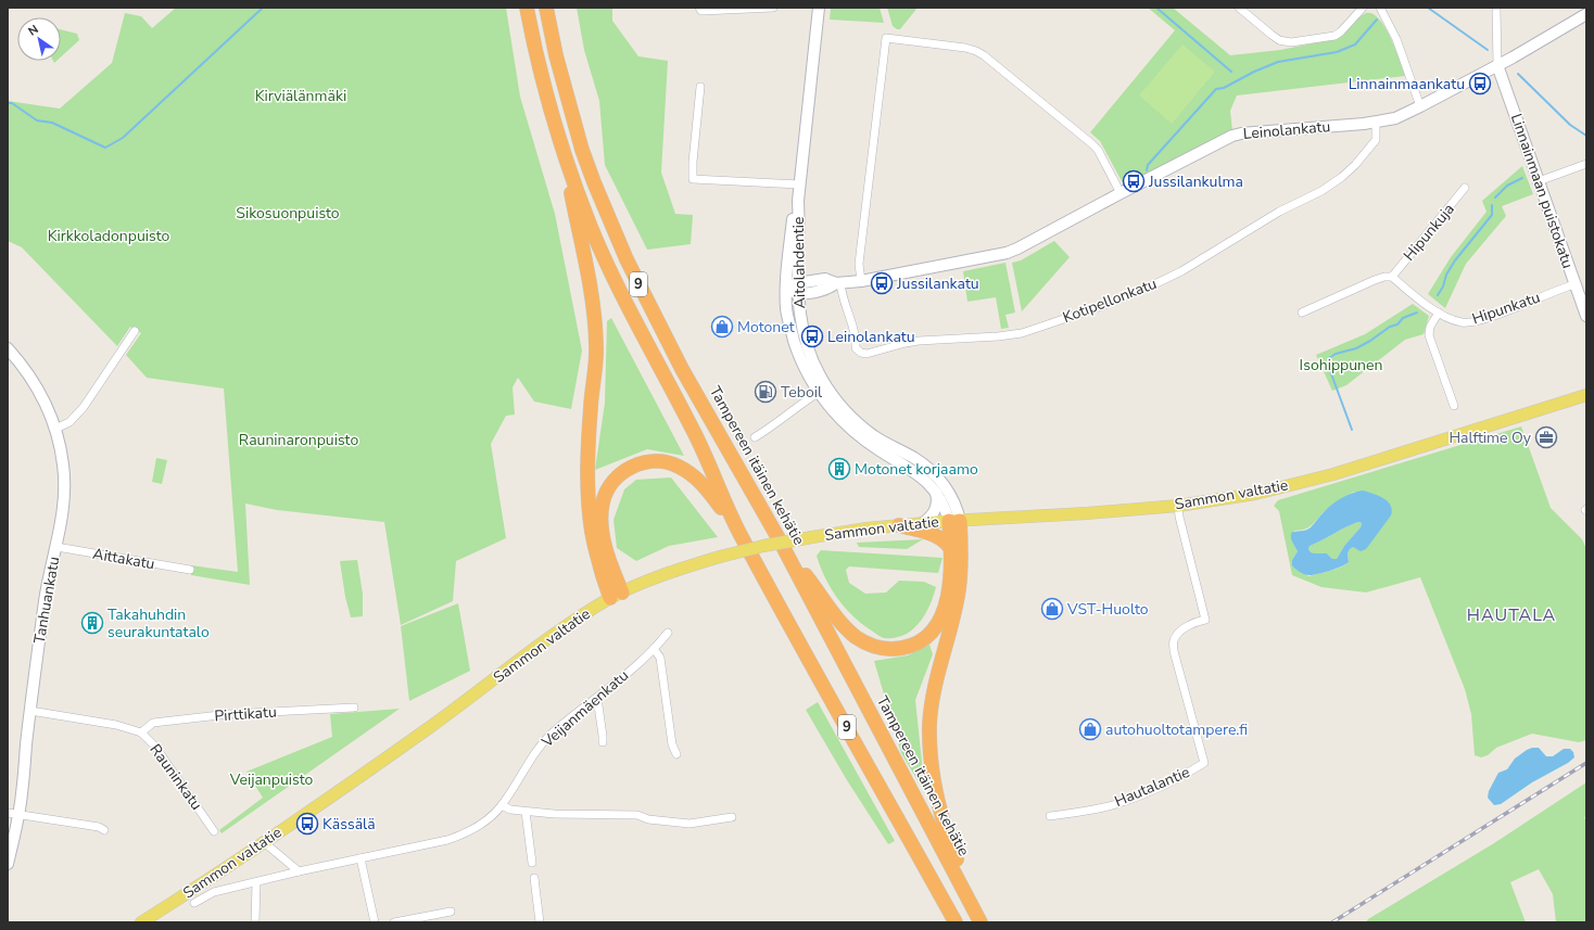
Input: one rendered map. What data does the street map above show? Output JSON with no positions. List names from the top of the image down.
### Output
{
  "streets": {
    "highway": ["9", "Tampereen itäinen kehätie"],
    "main road": ["Sammon valtatie"],
    "street": [
      "Leinolankatu",
      "Linnainmaan puistokatu",
      "Hipunkuja",
      "Aitolahdentie",
      "Kotipellonkatu",
      "Hipunkatu",
      "Aittakatu",
      "Tanhuankatu",
      "Veijanmäenkatu",
      "Pirttikatu",
      "Rauninkatu",
      "Hautalantie"
    ]
  },
  "crossings": [
    ["Leinolankatu", "Linnainmaan puistokatu"],
    ["Leinolankatu", "Aitolahdentie"],
    ["Leinolankatu", "Kotipellonkatu"],
    ["Linnainmaan puistokatu", "Hipunkatu"],
    ["Hipunkuja", "Hipunkatu"],
    ["Aitolahdentie", "Sammon valtatie"],
    ["Sammon valtatie", "Hautalantie"],
    ["Aittakatu", "Tanhuankatu"],
    ["Tanhuankatu", "Rauninkatu"],
    ["Pirttikatu", "Rauninkatu"]
  ],
  "districts": ["HAUTALA"],
  "parks": [
    "Kirviälänmäki",
    "Sikosuonpuisto",
    "Kirkkoladonpuisto",
    "Isohippunen",
    "Rauninaronpuisto",
    "Veijanpuisto"
  ],
  "places": {
    "bus stop": [
      "Linnainmaankatu",
      "Jussilankulma",
      "Jussilankatu",
      "Leinolankatu",
      "Kässälä"
    ],
    "shop": ["Motonet", "VST-Huolto", "autohuoltotampere.fi"],
    "fuel station": ["Teboil"],
    "office": ["Halftime Oy"],
    "building": ["Motonet korjaamo", "Takahuhdin seurakuntatalo"]
  },
  "north": "top left"
}
